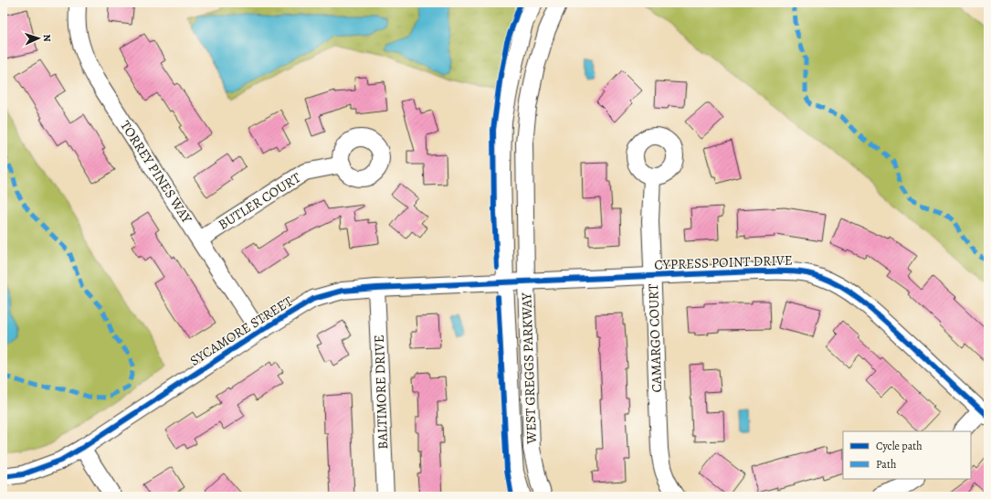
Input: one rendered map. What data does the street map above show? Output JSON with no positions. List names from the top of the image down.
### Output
{
  "streets": {
    "street": [
      "TORREY PINES WAY",
      "BUTLER COURT",
      "CYPRESS POINT DRIVE",
      "SYCAMORE STREET",
      "CAMARGO COURT",
      "WEST GREGGS PARKWAY",
      "BALTIMORE DRIVE"
    ]
  },
  "crossings": [
    ["TORREY PINES WAY", "BUTLER COURT"],
    ["TORREY PINES WAY", "SYCAMORE STREET"],
    ["CYPRESS POINT DRIVE", "SYCAMORE STREET"],
    ["CYPRESS POINT DRIVE", "CAMARGO COURT"],
    ["CYPRESS POINT DRIVE", "WEST GREGGS PARKWAY"],
    ["SYCAMORE STREET", "WEST GREGGS PARKWAY"],
    ["SYCAMORE STREET", "BALTIMORE DRIVE"]
  ],
  "legend": ["Cycle path", "Path"],
  "north": "right"
}
